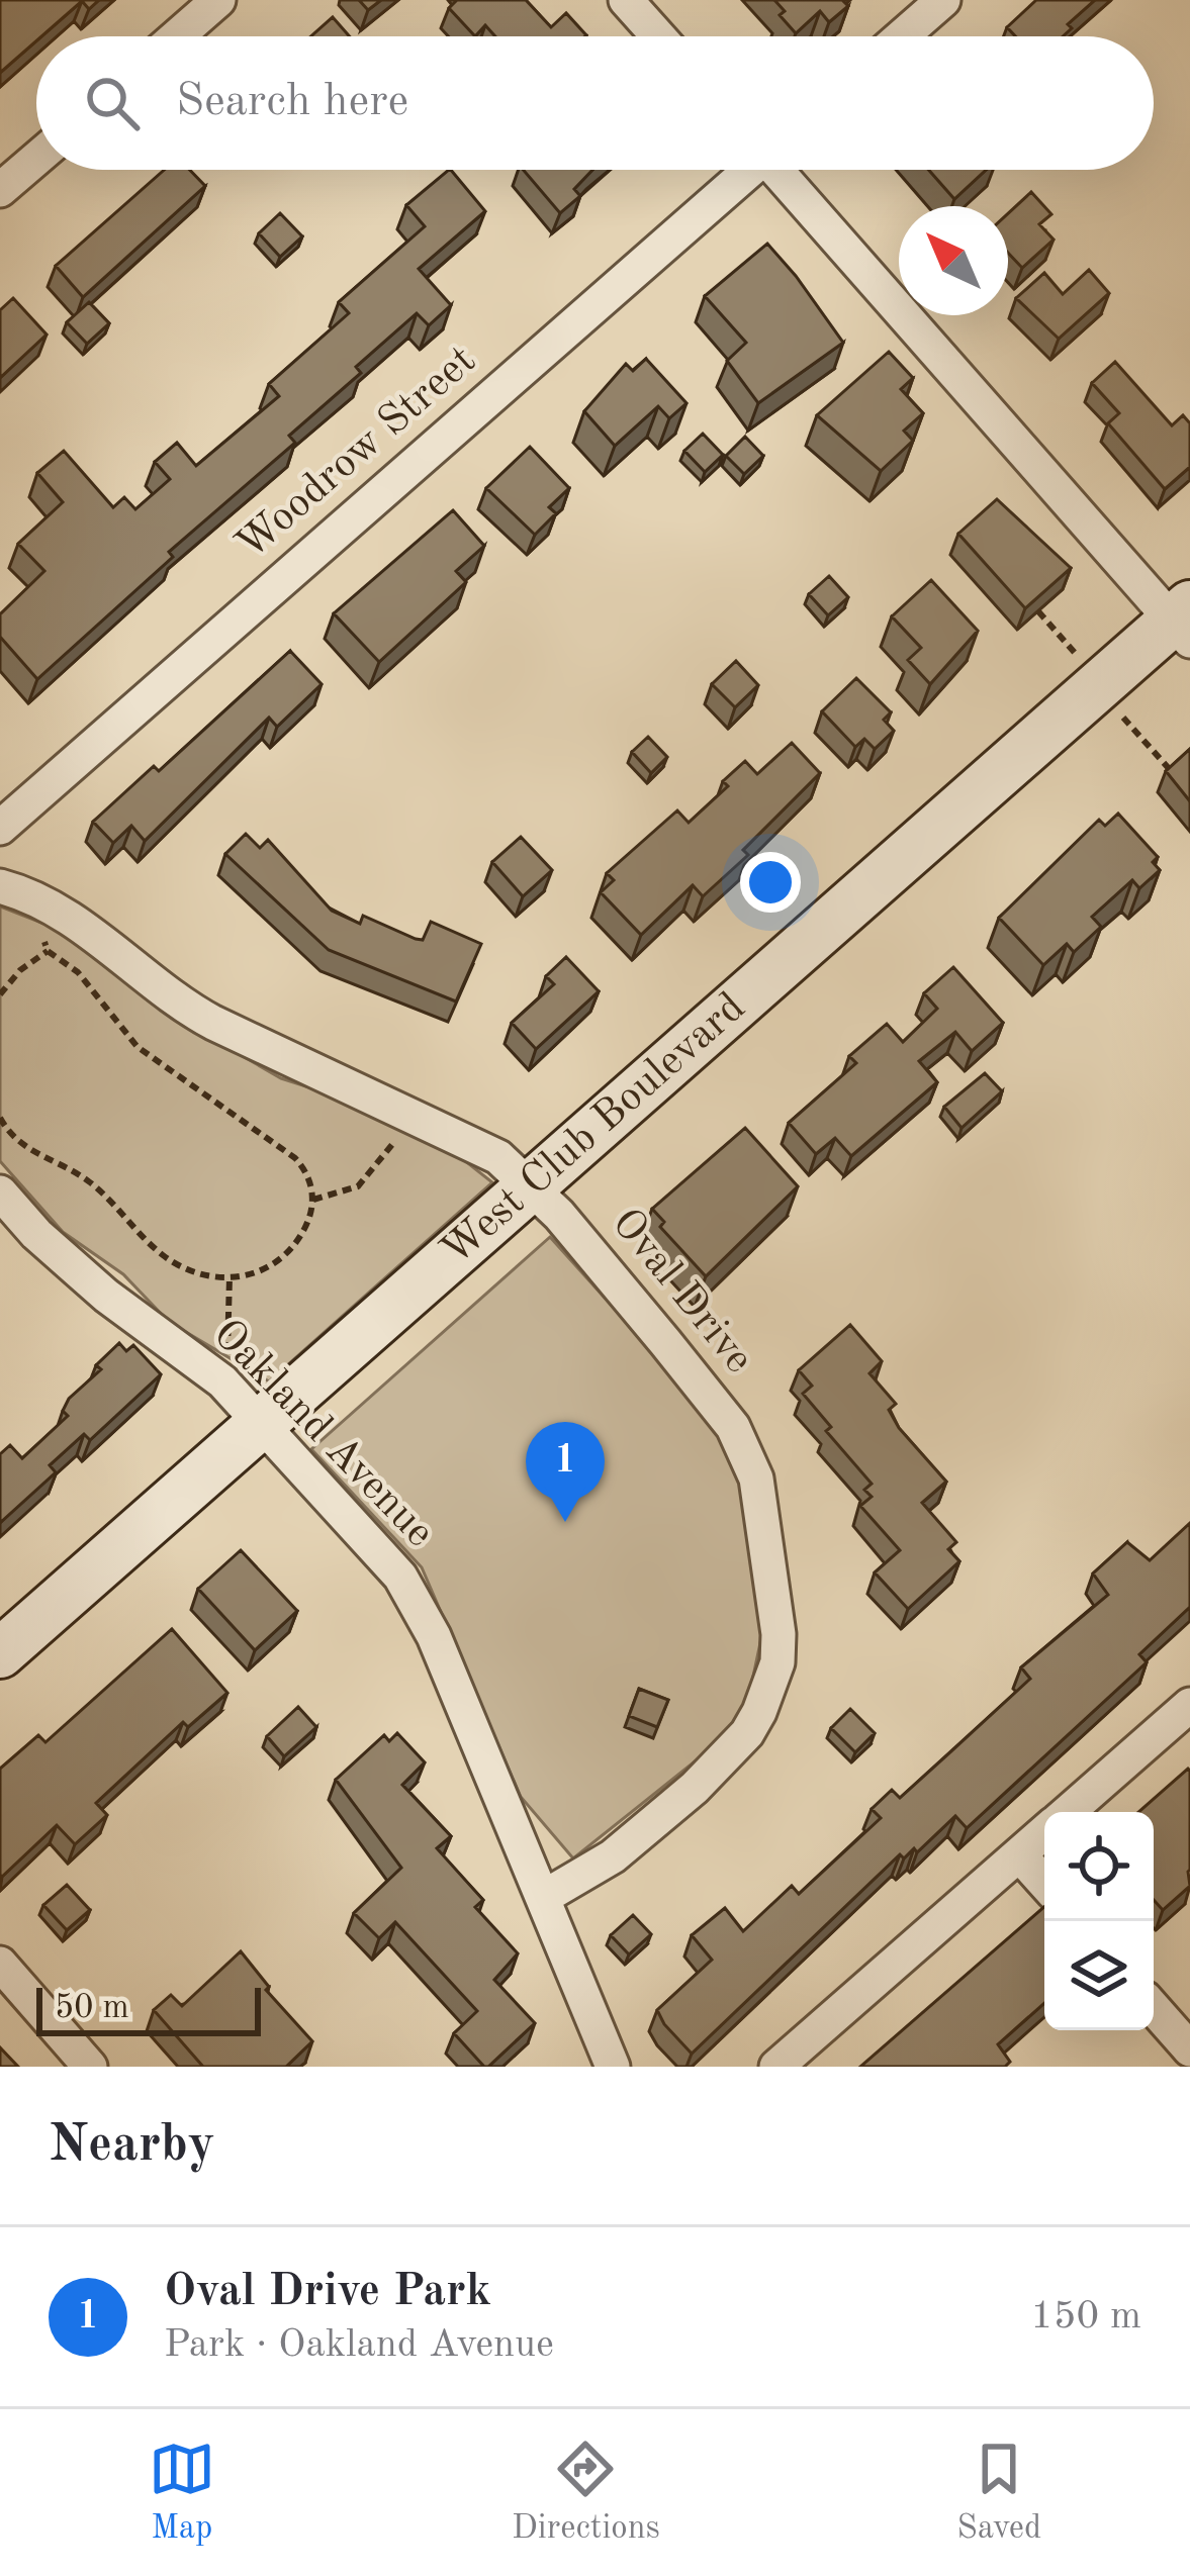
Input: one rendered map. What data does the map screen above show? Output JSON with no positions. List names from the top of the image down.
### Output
{
  "streets": {
    "street": [
      "Woodrow Street",
      "West Club Boulevard",
      "Oval Drive",
      "Oakland Avenue"
    ]
  },
  "crossings": [
    ["West Club Boulevard", "Oval Drive"],
    ["West Club Boulevard", "Oakland Avenue"],
    ["Oval Drive", "Oakland Avenue"]
  ],
  "scale_bar": "50 m",
  "north": "top left",
  "page": {
    "search": "Search here",
    "pins": "1",
    "scale": "50 m",
    "heading": "Nearby",
    "list": [
      {
        "mark": "1",
        "name": "Oval Drive Park",
        "note": "Park · Oakland Avenue",
        "value": "150 m"
      }
    ],
    "nav": ["Map", "Directions", "Saved"]
  }
}
